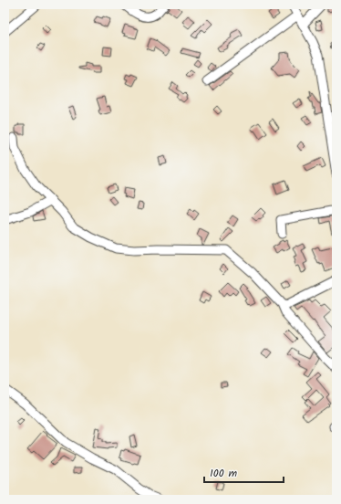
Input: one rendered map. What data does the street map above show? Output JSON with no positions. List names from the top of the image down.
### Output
{
  "scale_bar": "100 m"
}
